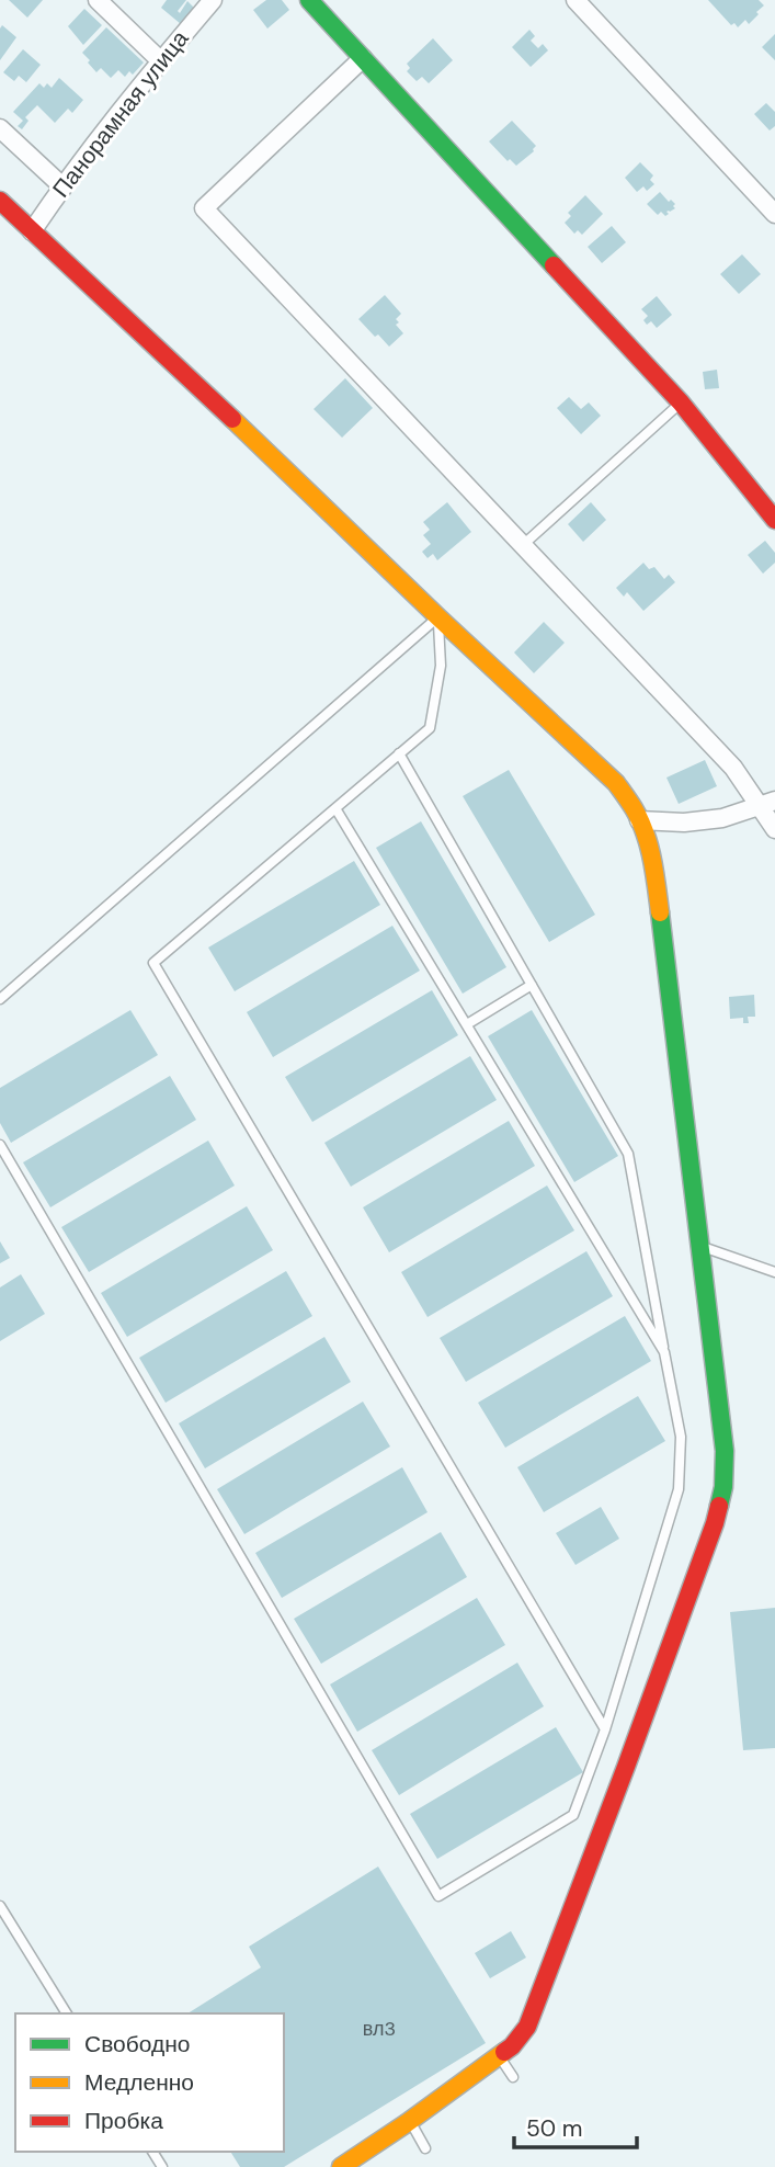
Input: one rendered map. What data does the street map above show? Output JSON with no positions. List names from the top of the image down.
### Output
{
  "streets": {
    "street": ["Панорамная улица"]
  },
  "house_numbers": ["вл3"],
  "legend": ["Свободно", "Медленно", "Пробка"],
  "scale_bar": "50 m"
}
